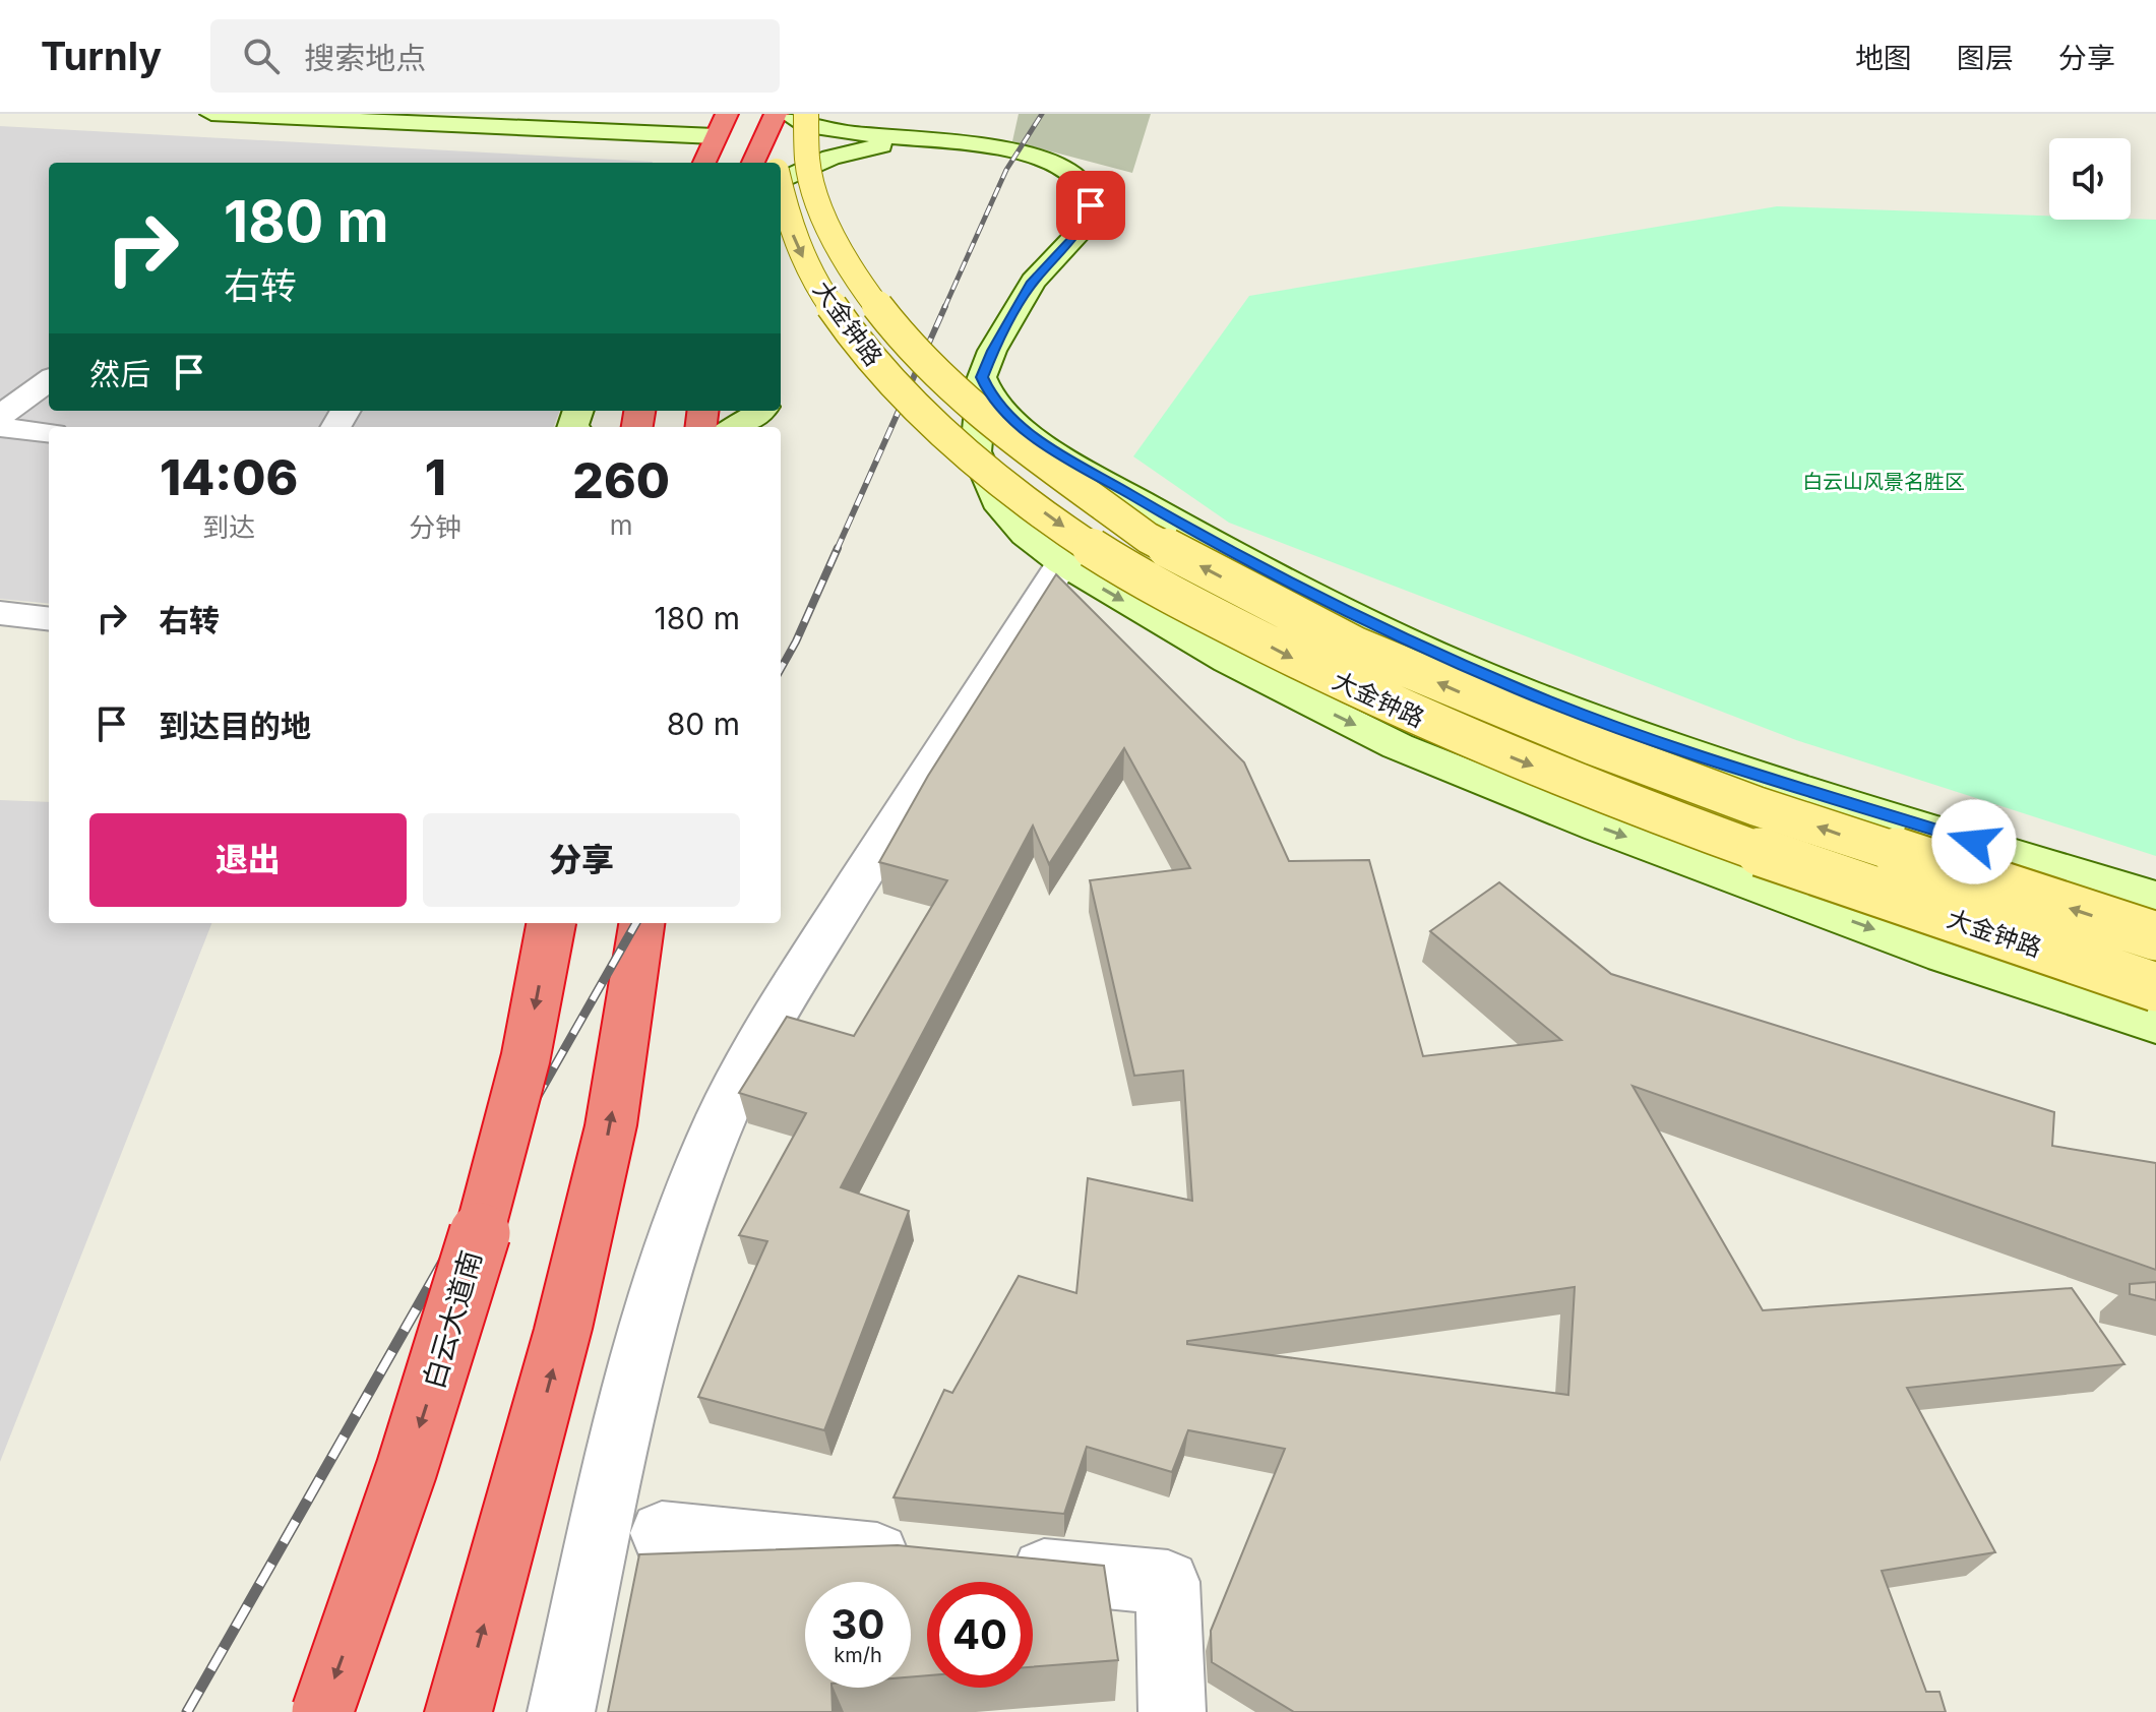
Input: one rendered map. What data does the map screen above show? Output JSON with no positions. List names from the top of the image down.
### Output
{
  "streets": {
    "highway": ["白云大道南"],
    "main road": ["大金钟路"]
  },
  "parks": ["白云山风景名胜区"],
  "page": {
    "header": "Turnly",
    "search": "搜索地点",
    "nav": ["地图", "图层", "分享"],
    "turn": ["180 m", "右转"],
    "then": "然后",
    "eta": [
      "14:06",
      "到达",
      "1",
      "分钟",
      "260",
      "m"
    ],
    "list": [
      {
        "name": "右转",
        "value": "180 m"
      },
      {
        "name": "到达目的地",
        "value": "80 m"
      }
    ],
    "buttons": ["退出", "分享"],
    "speed": "30 km/h",
    "limit": "40"
  }
}
